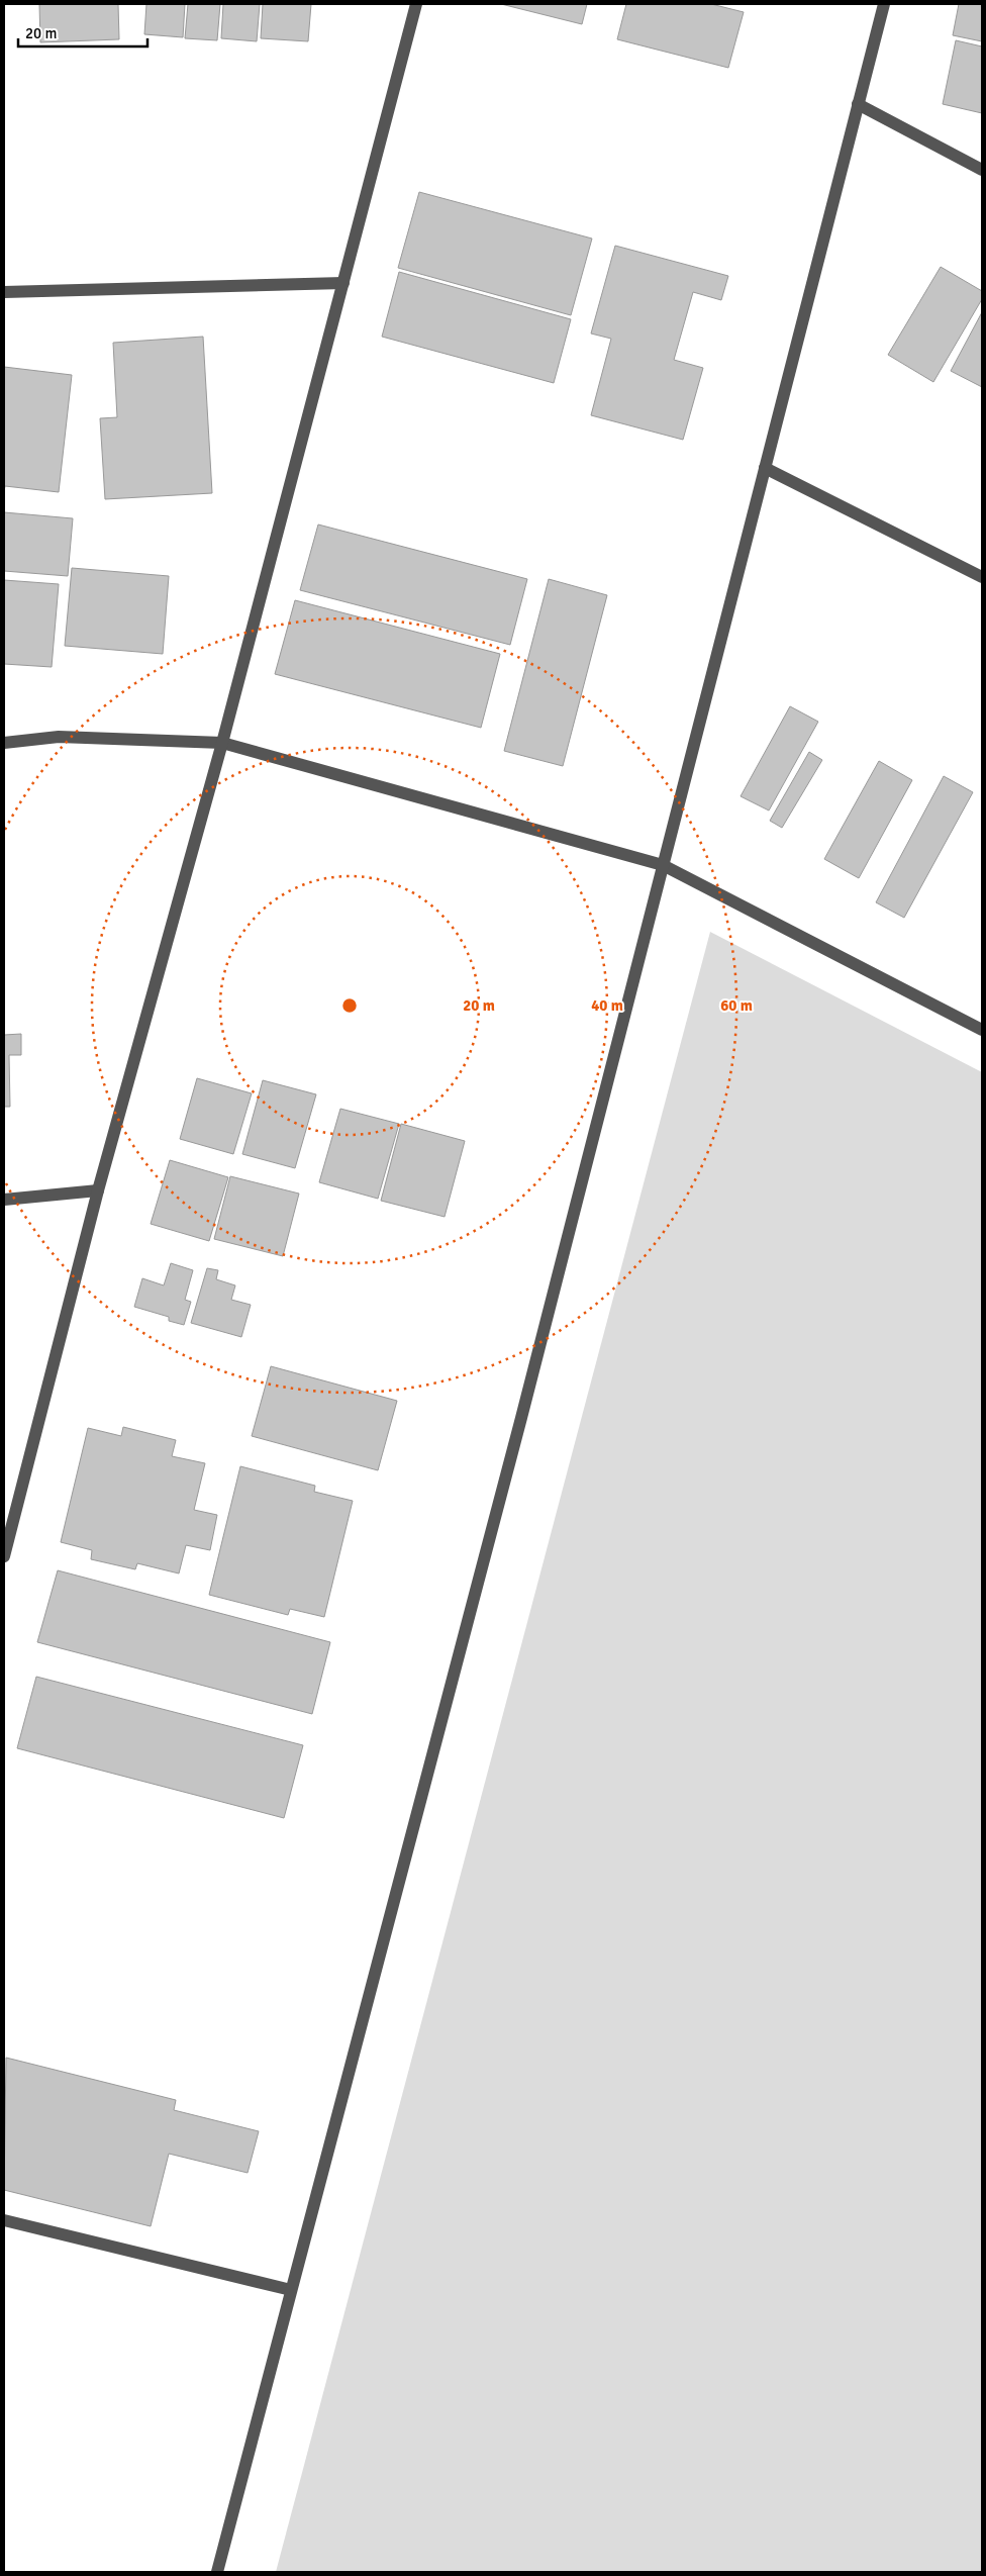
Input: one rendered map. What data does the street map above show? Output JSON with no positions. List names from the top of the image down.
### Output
{
  "scale_bar": "20 m",
  "rings": ["20 m", "40 m", "60 m"]
}
